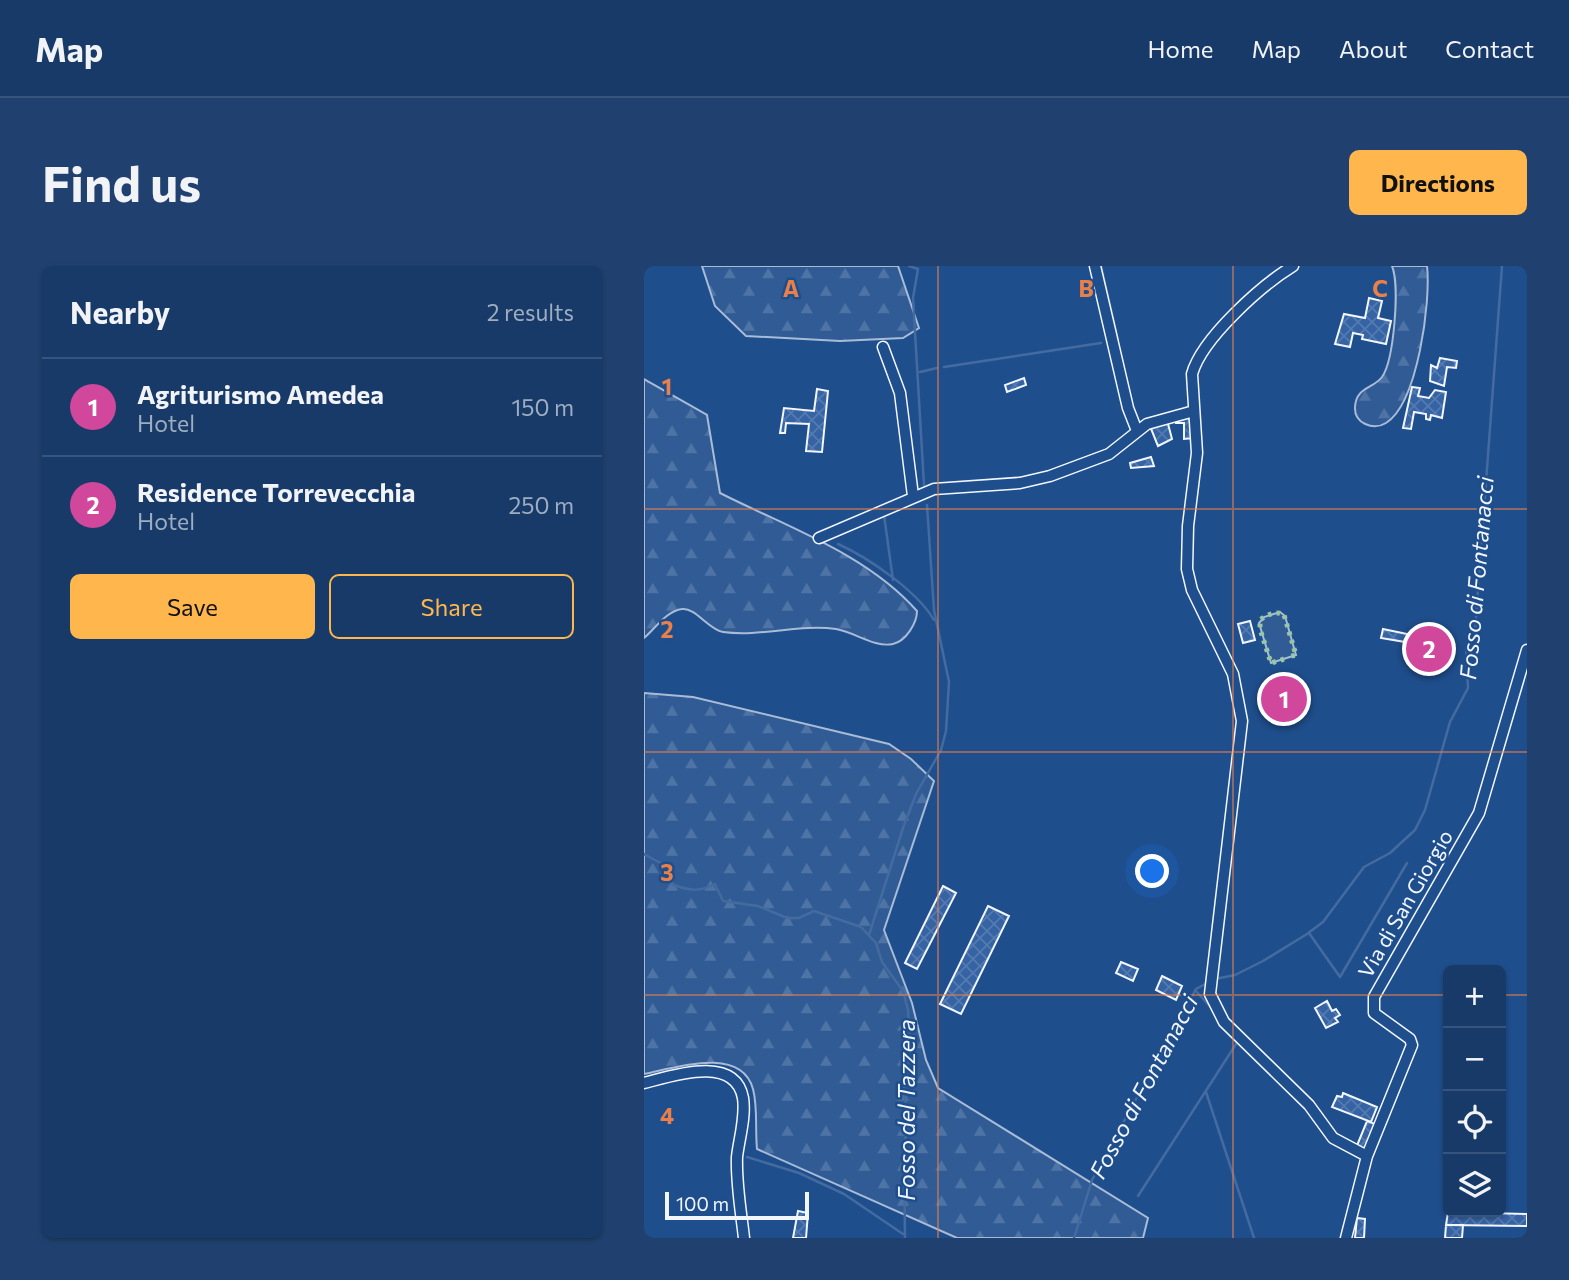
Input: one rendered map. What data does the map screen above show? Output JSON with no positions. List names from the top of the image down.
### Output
{
  "streets": {
    "street": ["Via di San Giorgio"]
  },
  "water": ["Fosso di Fontanacci", "Fosso del Tazzera"],
  "scale_bar": "100 m",
  "page": {
    "header": "Map",
    "nav": [
      "Home",
      "Map",
      "About",
      "Contact"
    ],
    "buttons": [
      "Directions",
      ["Save", "Share"]
    ],
    "title": "Find us",
    "heading": ["Nearby", "2 results"],
    "list": [
      {
        "mark": "1",
        "name": "Agriturismo Amedea",
        "note": "Hotel",
        "value": "150 m"
      },
      {
        "mark": "2",
        "name": "Residence Torrevecchia",
        "note": "Hotel",
        "value": "250 m"
      }
    ],
    "pins": ["2", "1"],
    "map_buttons": ["+", "−"],
    "scale": "100 m"
  },
  "grid": {
    "columns": ["A", "B", "C"],
    "rows": [
      "1",
      "2",
      "3",
      "4"
    ]
  }
}
